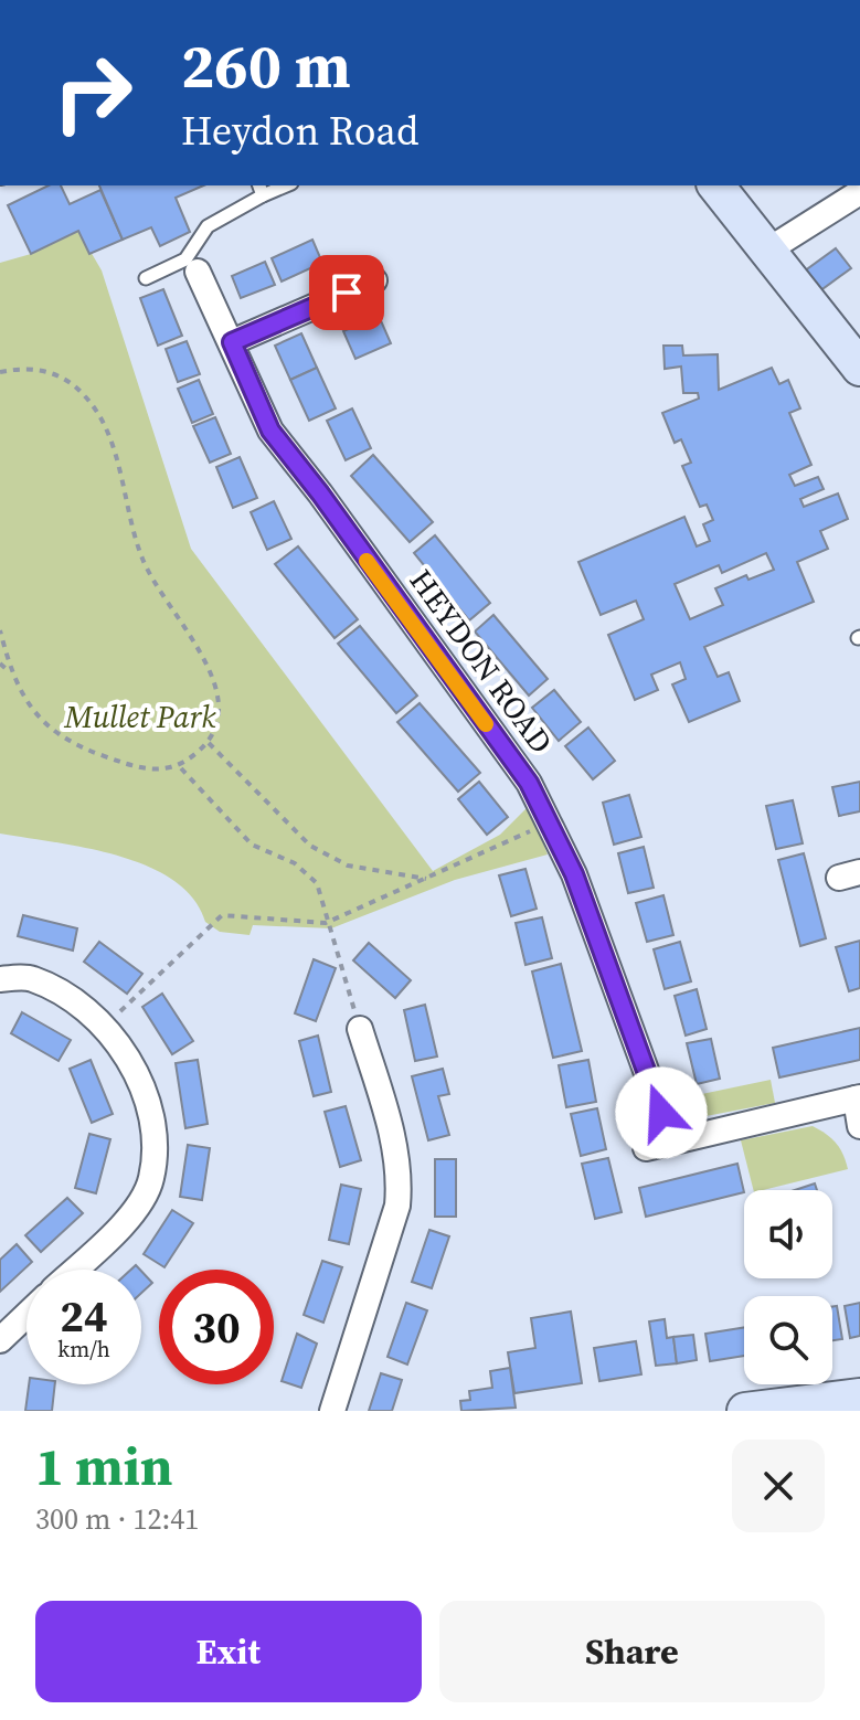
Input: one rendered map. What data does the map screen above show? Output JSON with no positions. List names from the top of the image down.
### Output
{
  "streets": {
    "street": ["HEYDON ROAD"]
  },
  "parks": ["Mullet Park"],
  "page": {
    "turn": ["260 m", "Heydon Road"],
    "speed": "24 km/h",
    "limit": "30",
    "heading": ["1 min", "300 m · 12:41"],
    "buttons": ["Exit", "Share"]
  }
}
